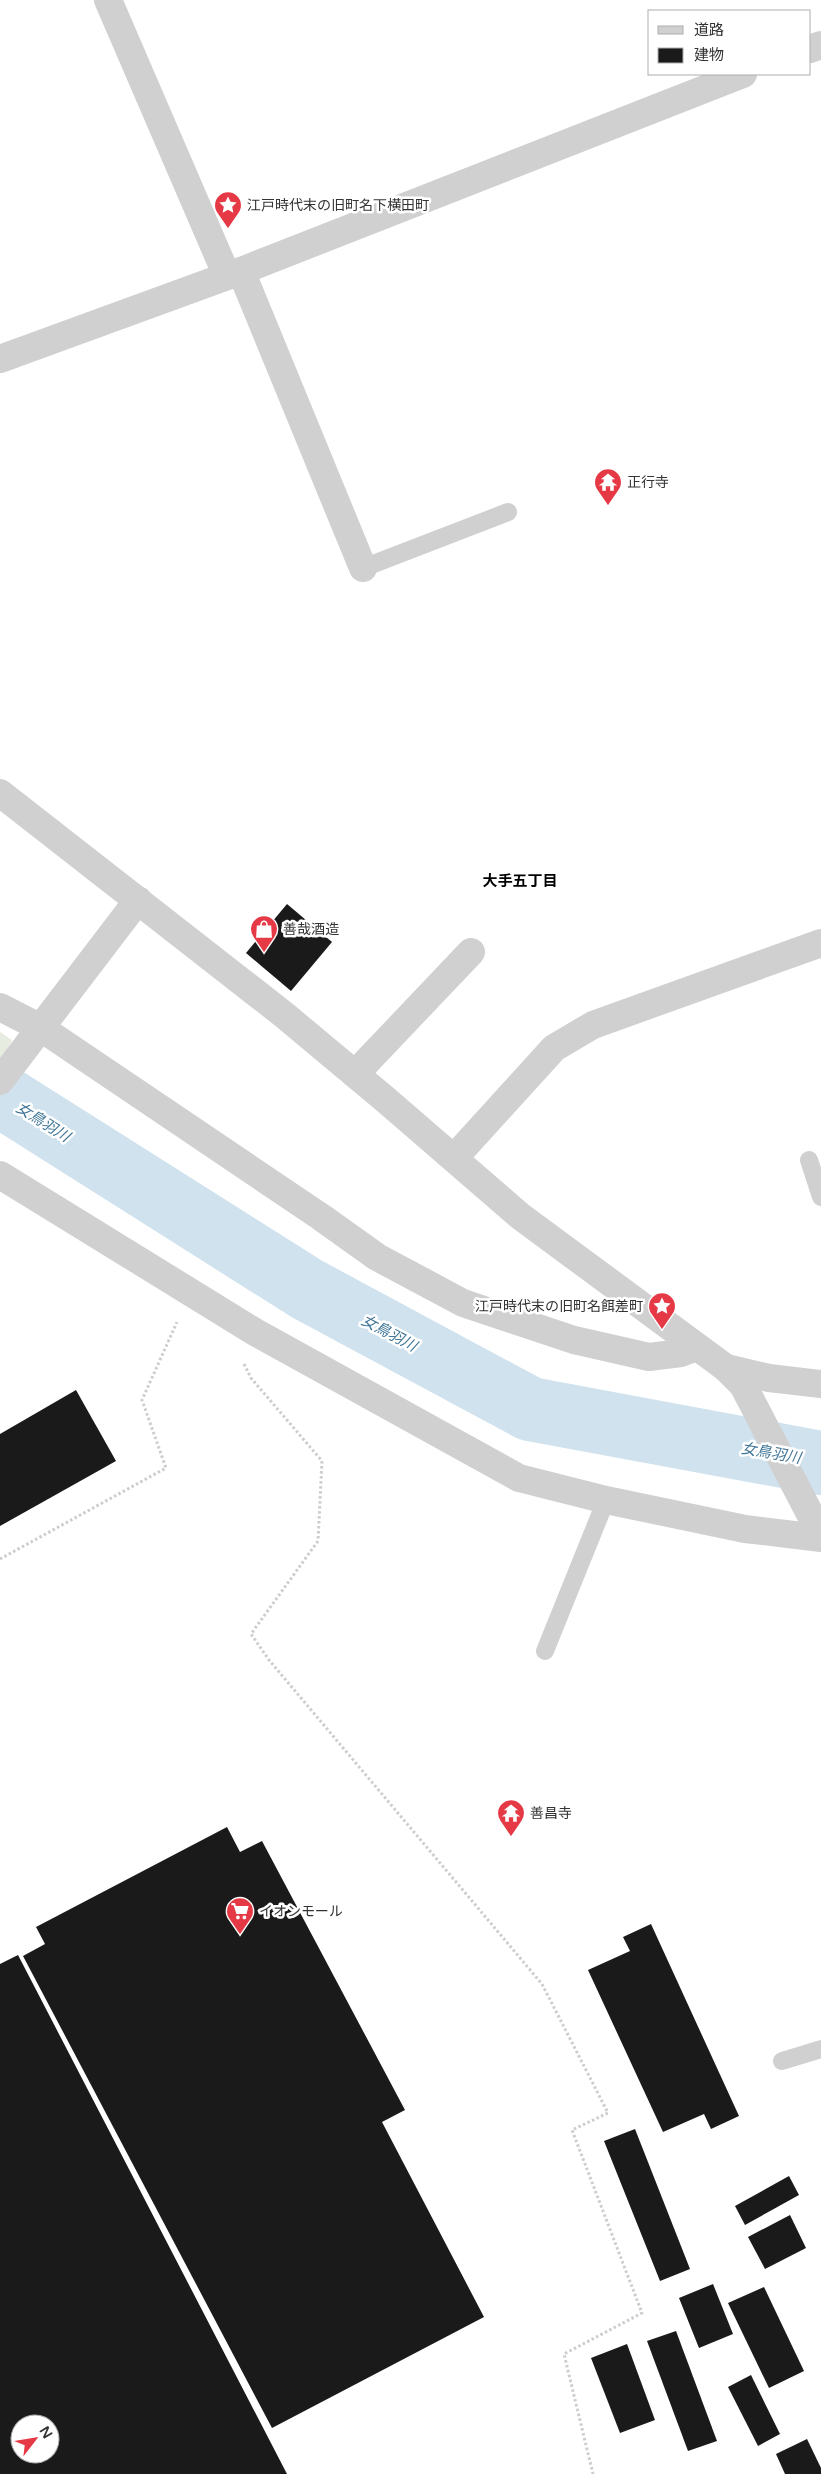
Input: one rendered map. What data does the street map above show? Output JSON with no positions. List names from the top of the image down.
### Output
{
  "districts": ["大手五丁目"],
  "water": ["女鳥羽川"],
  "places": {
    "place": ["江戸時代末の旧町名下横田町", "江戸時代末の旧町名餌差町"],
    "temple": ["正行寺", "善昌寺"],
    "shop": ["善哉酒造"],
    "supermarket": ["イオンモール"]
  },
  "legend": ["道路", "建物"],
  "north": "top right"
}
